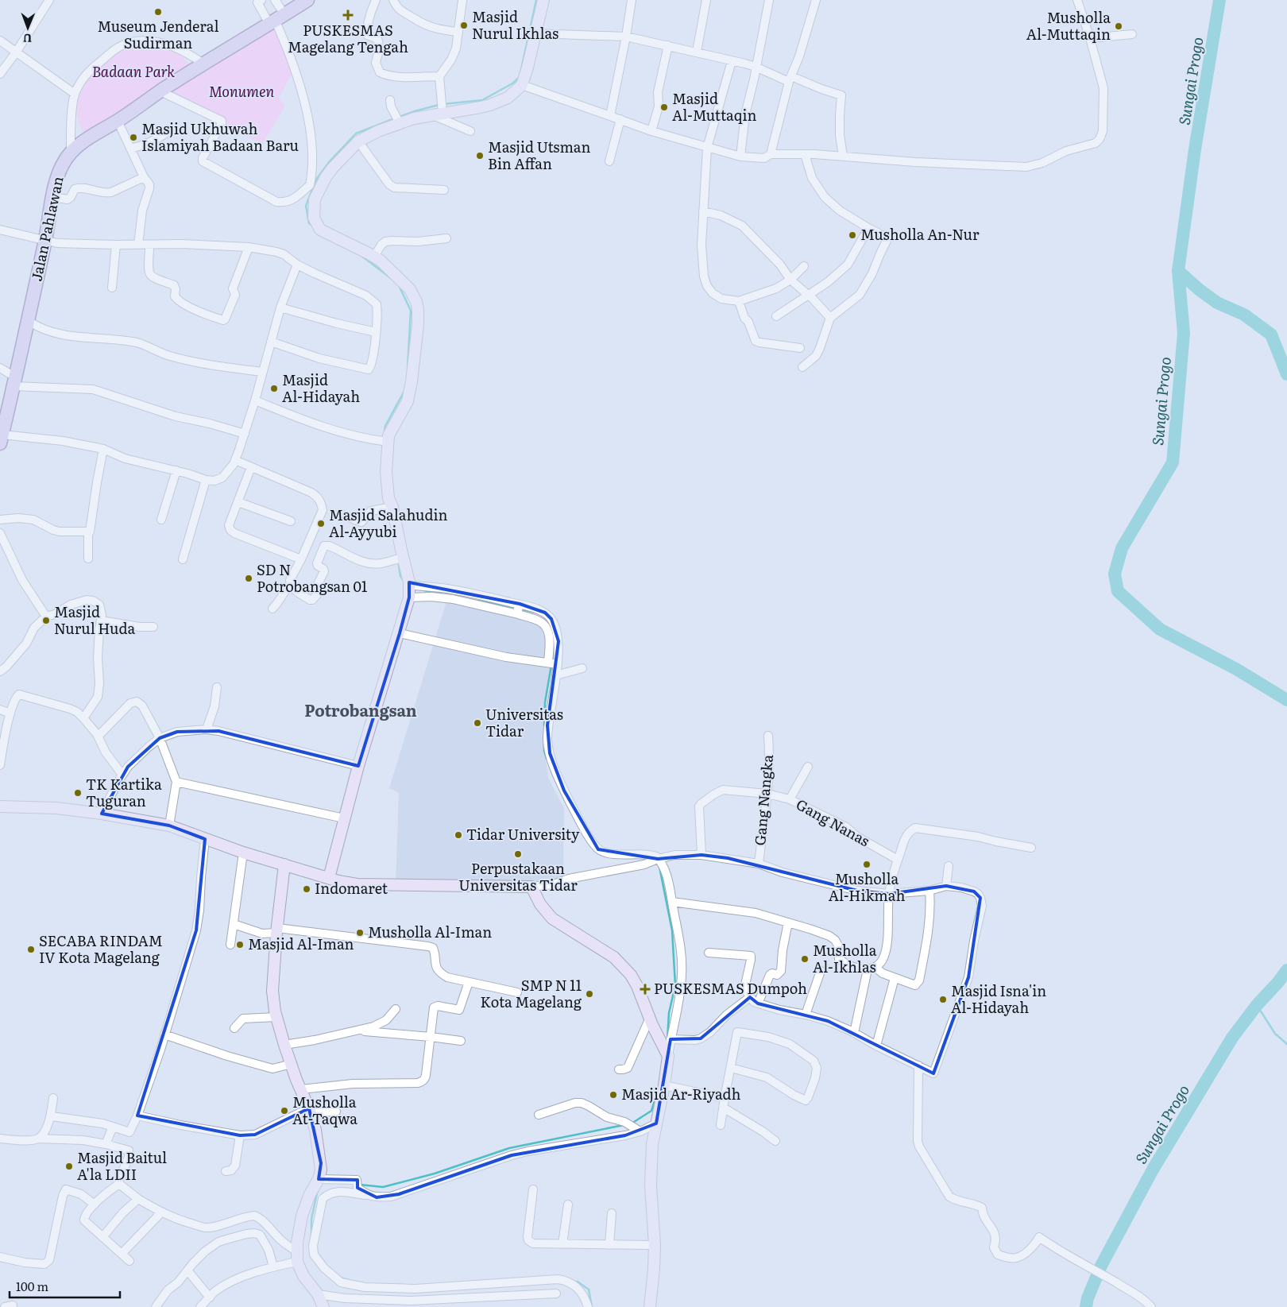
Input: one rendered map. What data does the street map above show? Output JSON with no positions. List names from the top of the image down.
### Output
{
  "streets": {
    "main road": ["Jalan Pahlawan"],
    "street": ["Gang Nangka", "Gang Nanas"]
  },
  "crossings": [
    ["Gang Nangka", "Gang Nanas"]
  ],
  "districts": ["Potrobangsan"],
  "water": ["Sungai Progo"],
  "parks": ["Badaan Park", "Monumen"],
  "places": {
    "other": [
      "Museum Jenderal Sudirman",
      "Masjid Nurul Ikhlas",
      "Musholla Al-Muttaqin",
      "Masjid Al-Muttaqin",
      "Masjid Ukhuwah Islamiyah Badaan Baru",
      "Masjid Utsman Bin Affan",
      "Musholla An-Nur",
      "Masjid Al-Hidayah",
      "Masjid Salahudin Al-Ayyubi",
      "SD N Potrobangsan 01",
      "Masjid Nurul Huda",
      "Universitas Tidar",
      "TK Kartika Tuguran",
      "Tidar University",
      "Perpustakaan Universitas Tidar",
      "Musholla Al-Hikmah",
      "Indomaret",
      "Musholla Al-Iman",
      "Masjid Al-Iman",
      "SECABA RINDAM IV Kota Magelang",
      "Musholla Al-Ikhlas",
      "SMP N 11 Kota Magelang",
      "Masjid Isna'in Al-Hidayah",
      "Masjid Ar-Riyadh",
      "Musholla At-Taqwa",
      "Masjid Baitul A'la LDII"
    ],
    "health": ["PUSKESMAS Magelang Tengah", "PUSKESMAS Dumpoh"]
  },
  "scale_bar": "100 m",
  "north": "bottom"
}
